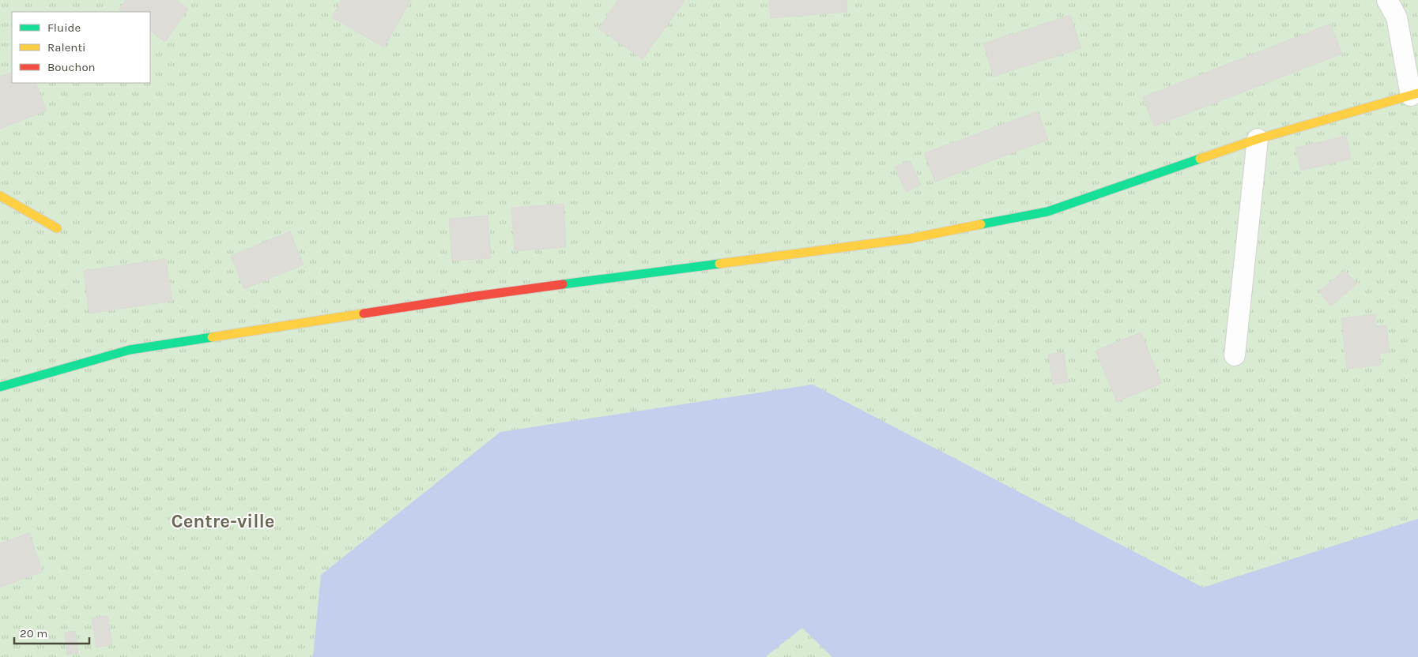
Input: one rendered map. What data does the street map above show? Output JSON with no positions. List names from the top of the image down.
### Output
{
  "districts": ["Centre-ville"],
  "legend": ["Fluide", "Ralenti", "Bouchon"],
  "scale_bar": "20 m"
}
